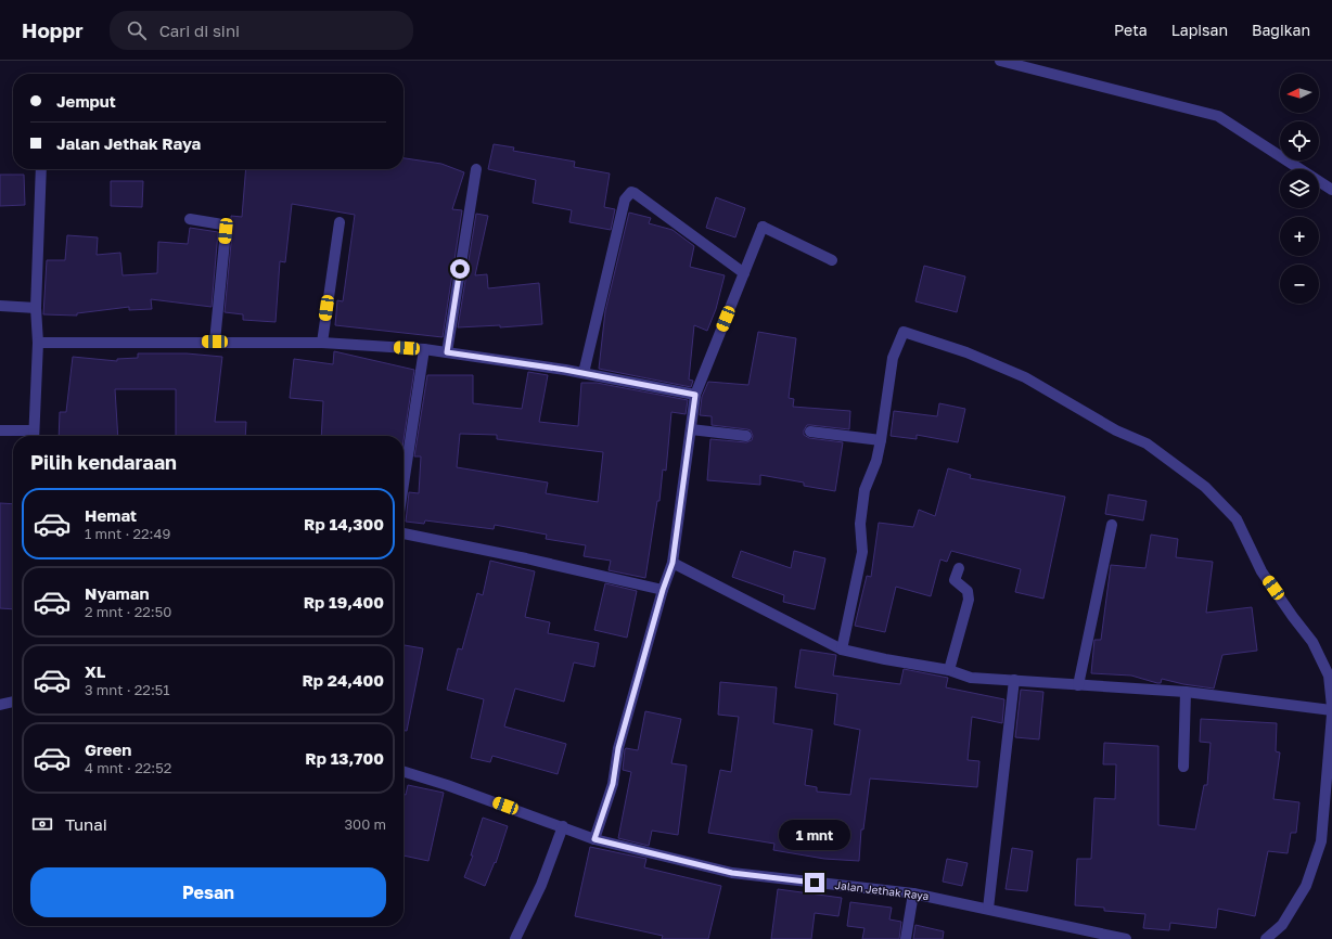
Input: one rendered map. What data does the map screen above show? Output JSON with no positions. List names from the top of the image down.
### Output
{
  "streets": {
    "street": ["Jalan Jethak Raya"]
  },
  "north": "left",
  "page": {
    "header": "Hoppr",
    "search": "Cari di sini",
    "nav": ["Peta", "Lapisan", "Bagikan"],
    "map_buttons": ["+", "−"],
    "banner": ["Jemput", "Jalan Jethak Raya"],
    "heading": "Pilih kendaraan",
    "list": [
      {
        "name": "Hemat",
        "note": "1 mnt · 22:49",
        "value": "Rp 14,300"
      },
      {
        "name": "Nyaman",
        "note": "2 mnt · 22:50",
        "value": "Rp 19,400"
      },
      {
        "name": "XL",
        "note": "3 mnt · 22:51",
        "value": "Rp 24,400"
      },
      {
        "name": "Green",
        "note": "4 mnt · 22:52",
        "value": "Rp 13,700"
      }
    ],
    "pay": ["Tunai", "300 m"],
    "bubble": "1 mnt",
    "buttons": "Pesan"
  }
}
